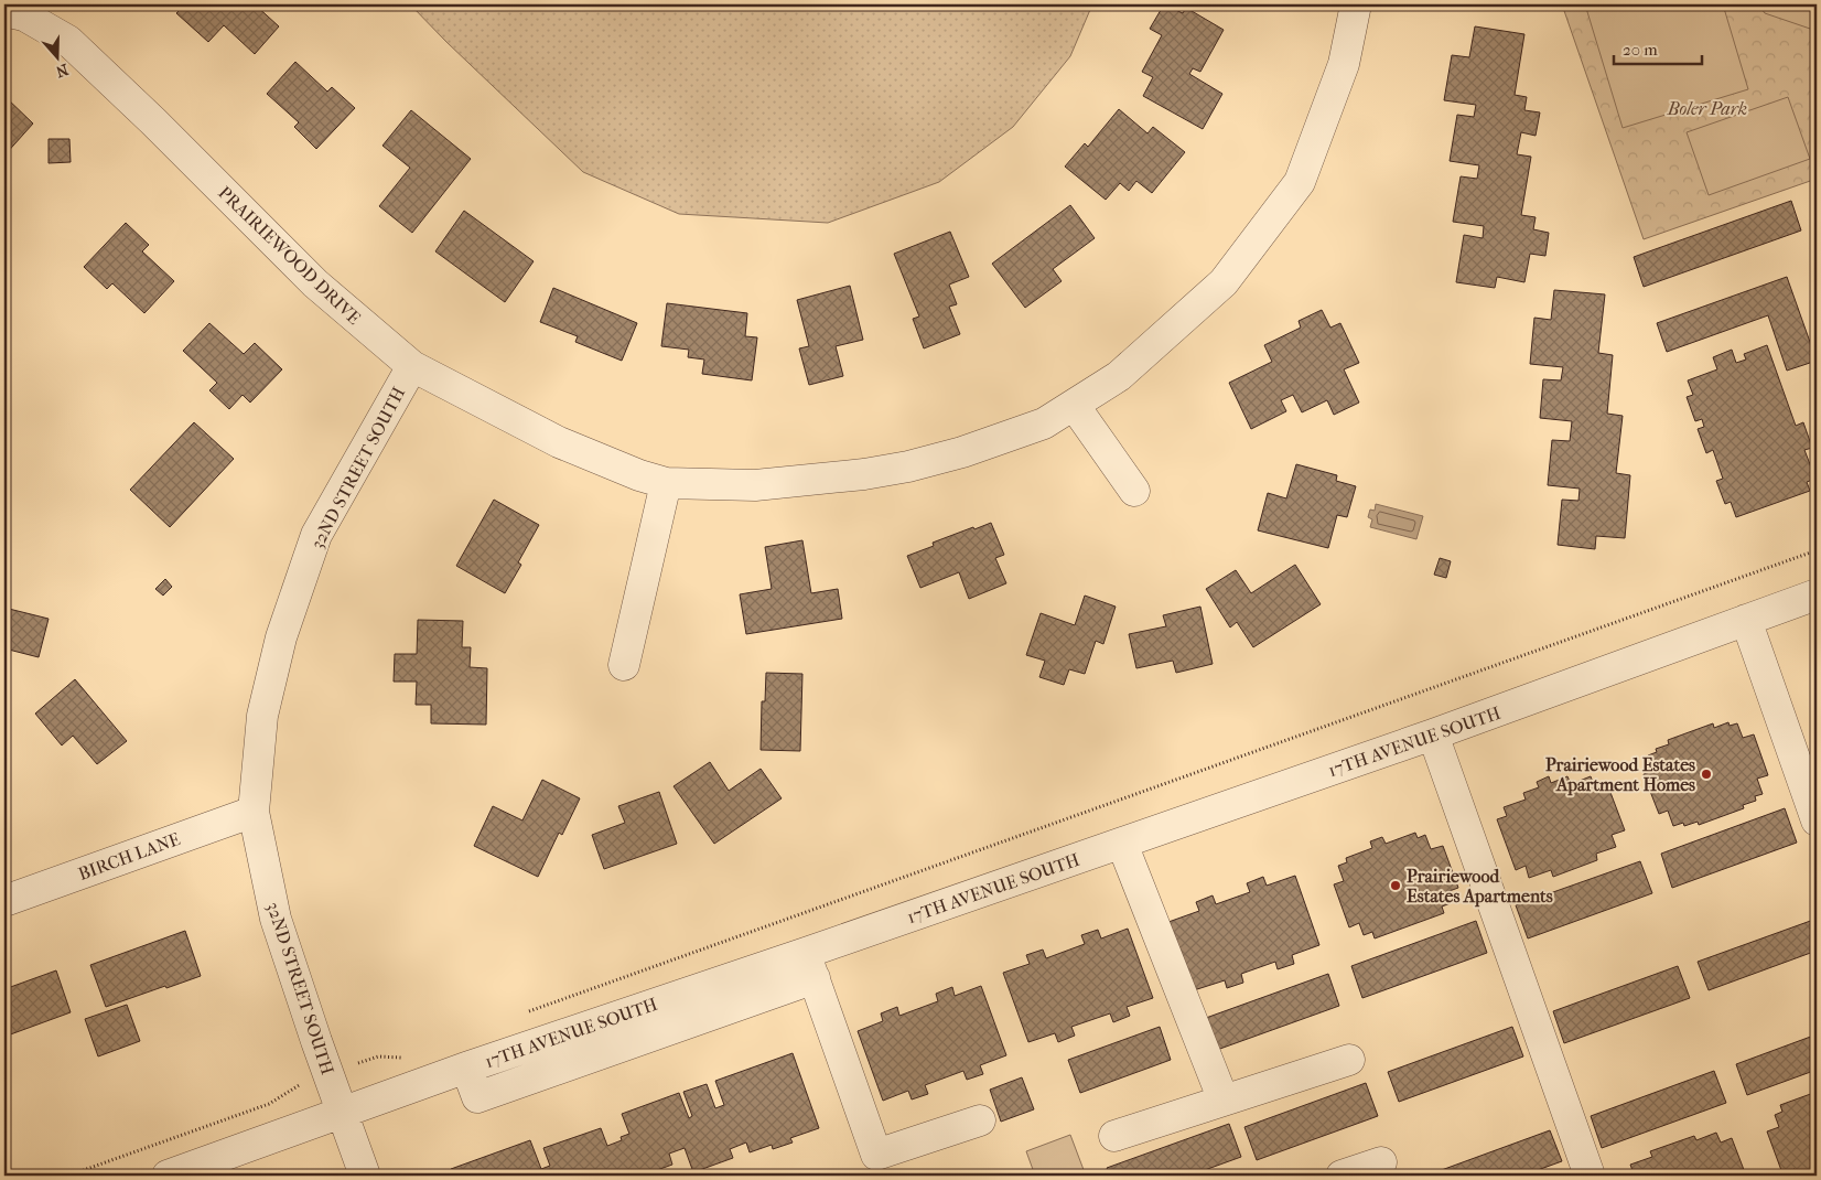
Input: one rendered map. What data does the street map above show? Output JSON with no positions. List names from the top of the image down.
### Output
{
  "streets": {
    "street": [
      "PRAIRIEWOOD DRIVE",
      "32ND STREET SOUTH",
      "17TH AVENUE SOUTH",
      "BIRCH LANE"
    ]
  },
  "crossings": [
    ["PRAIRIEWOOD DRIVE", "32ND STREET SOUTH"],
    ["32ND STREET SOUTH", "17TH AVENUE SOUTH"],
    ["32ND STREET SOUTH", "BIRCH LANE"]
  ],
  "parks": ["Boler Park"],
  "places": ["Prairiewood Estates Apartment Homes", "Prairiewood Estates Apartments"],
  "scale_bar": "20 m",
  "north": "bottom"
}
